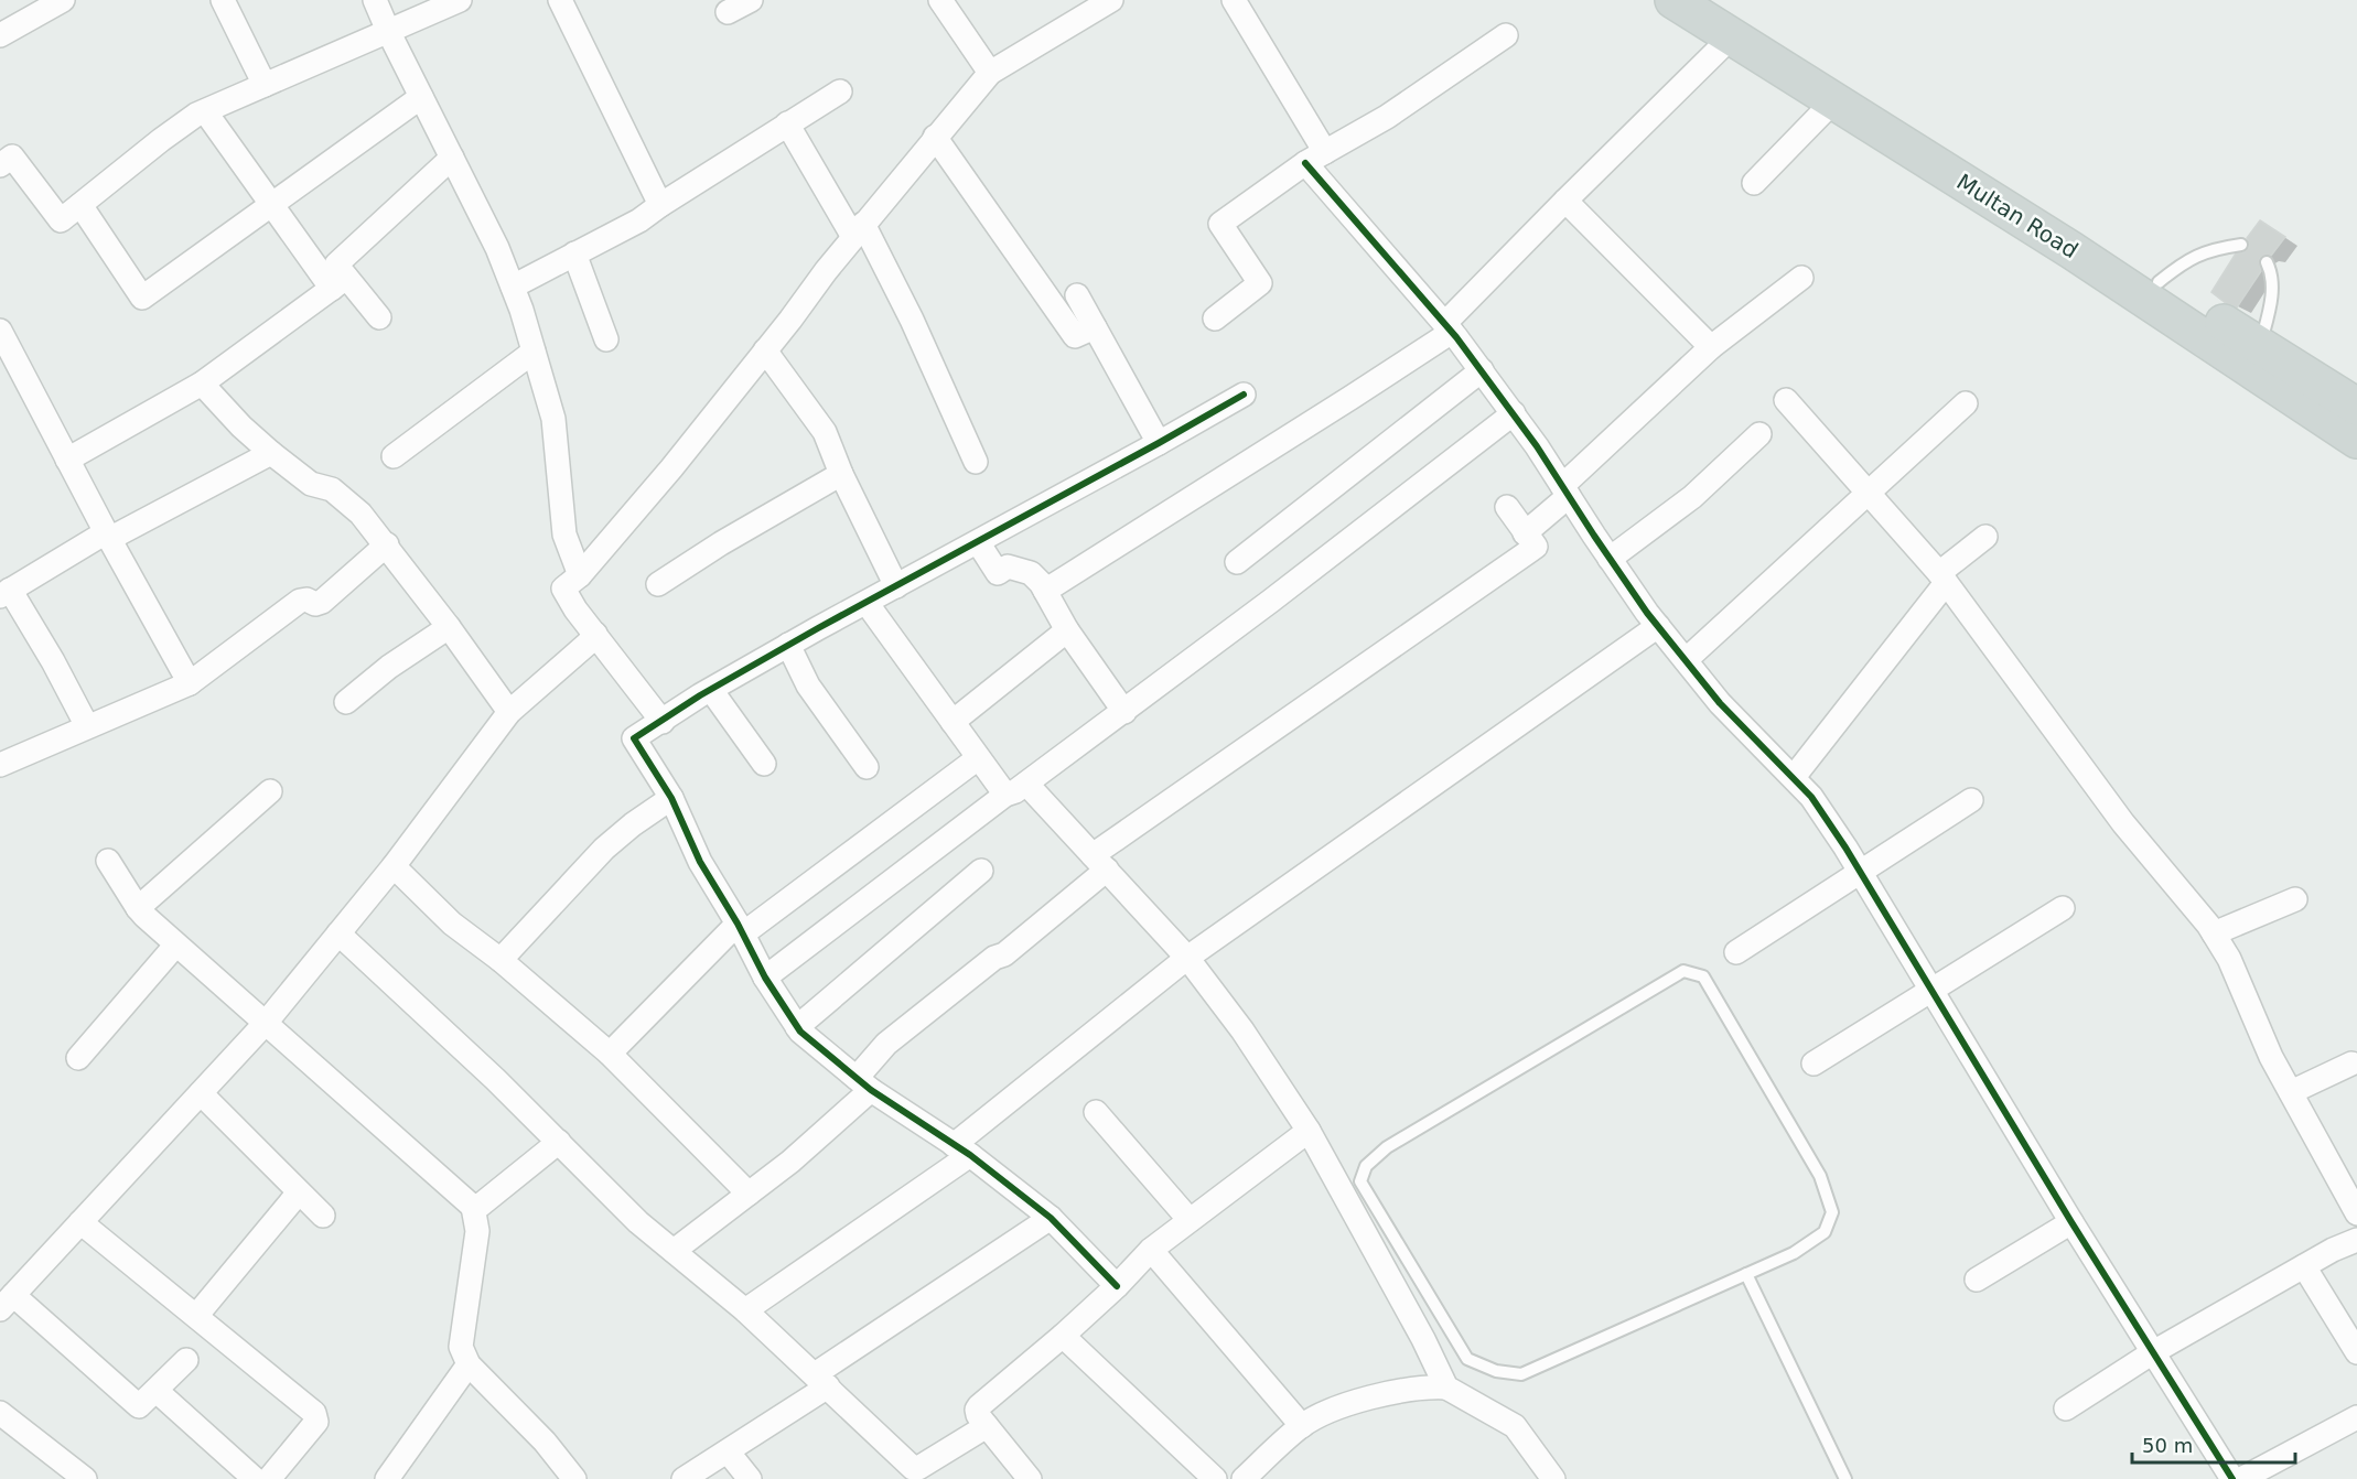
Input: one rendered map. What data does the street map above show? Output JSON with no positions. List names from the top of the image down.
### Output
{
  "streets": {
    "main road": ["Multan Road"]
  },
  "scale_bar": "50 m"
}
